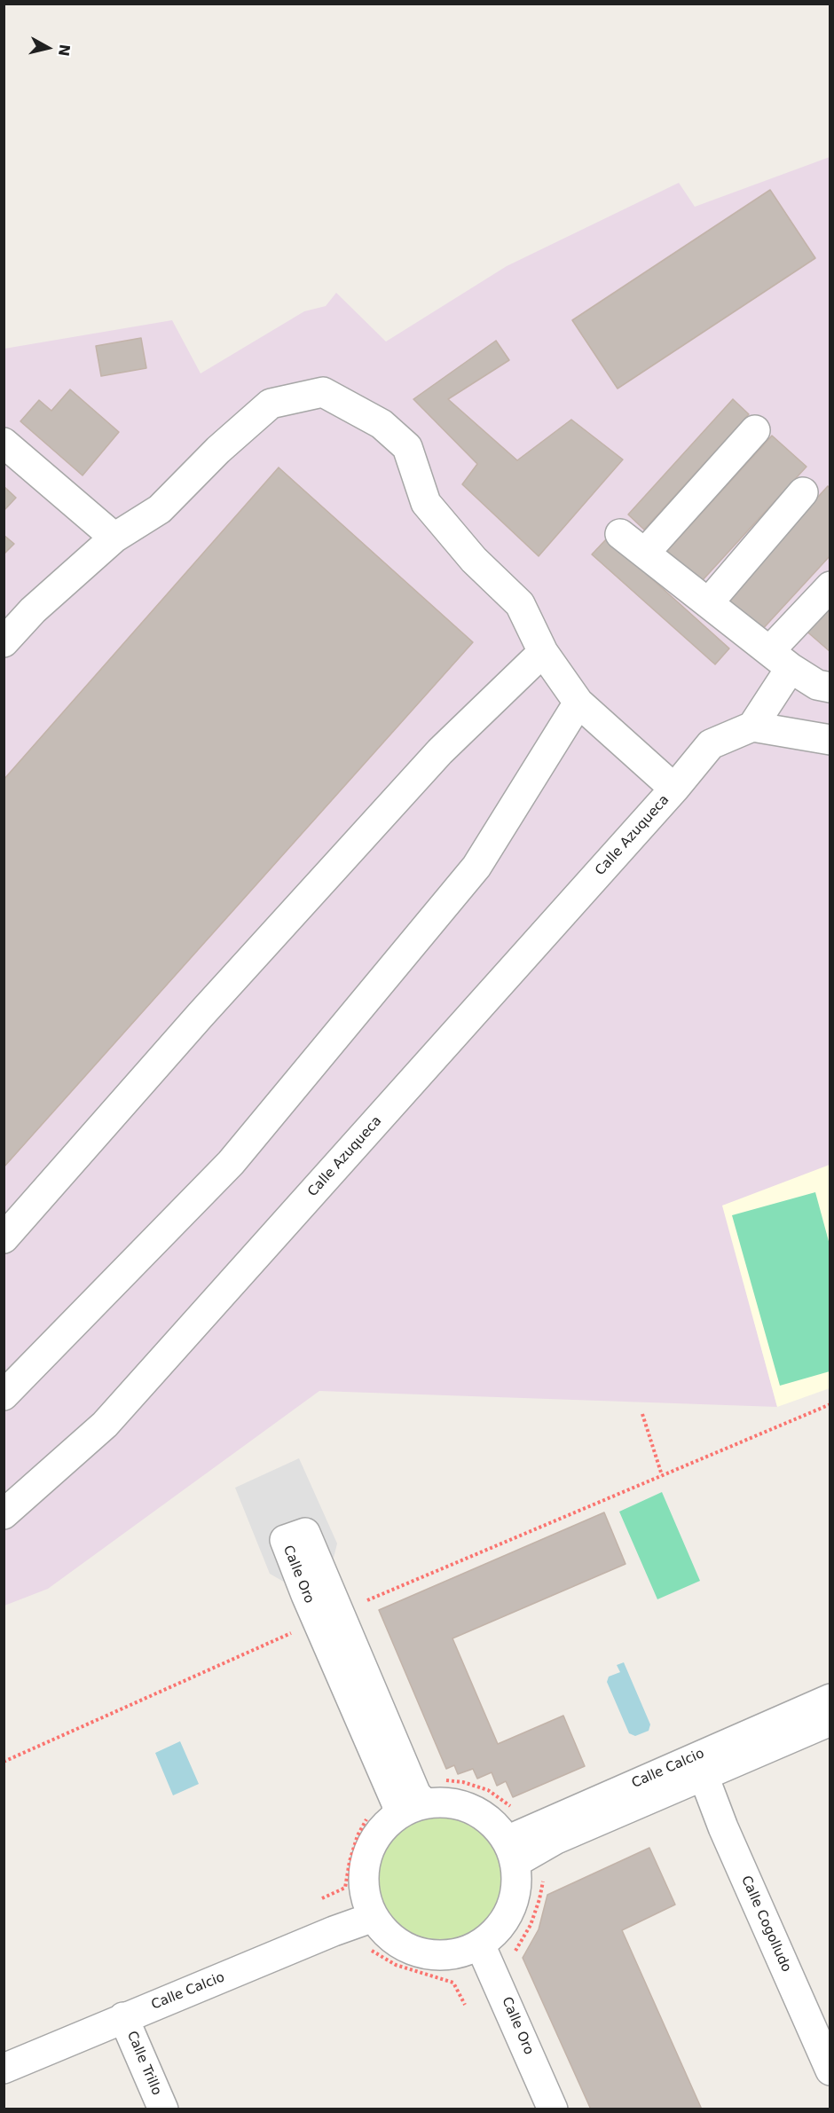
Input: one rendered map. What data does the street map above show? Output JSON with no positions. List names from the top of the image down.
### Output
{
  "streets": {
    "street": [
      "Calle Azuqueca",
      "Calle Oro",
      "Calle Calcio",
      "Calle Cogolludo",
      "Calle Trillo"
    ]
  },
  "crossings": [
    ["Calle Oro", "Calle Calcio"],
    ["Calle Calcio", "Calle Cogolludo"],
    ["Calle Calcio", "Calle Trillo"]
  ],
  "north": "right"
}
